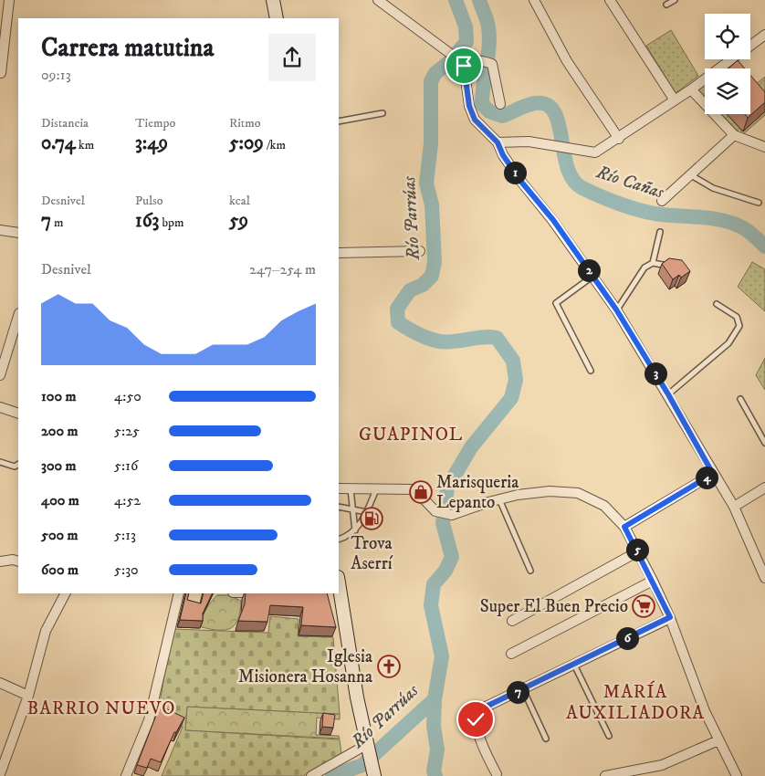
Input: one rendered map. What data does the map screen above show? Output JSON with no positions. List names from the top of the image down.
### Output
{
  "districts": ["GUAPINOL", "MARÍA AUXILIADORA", "BARRIO NUEVO"],
  "water": ["Río Cañas", "Río Parrúas"],
  "places": {
    "shop": ["Marisqueria Lepanto"],
    "fuel station": ["Trova Aserrí"],
    "supermarket": ["Super El Buen Precio"],
    "church": ["Iglesia Misionera Hosanna"]
  },
  "page": {
    "heading": ["Carrera matutina", "09:13"],
    "stats": [
      ["Distancia", "0.74 km"],
      ["Tiempo", "3:49"],
      ["Ritmo", "5:09 /km"],
      ["Desnivel", "7 m"],
      ["Pulso", "163 bpm"],
      ["kcal", "59"]
    ],
    "pins": [
      "1",
      "2",
      "3",
      "4",
      "5",
      "6",
      "7"
    ],
    "chart": ["Desnivel", "247–254 m"],
    "list": [
      {
        "name": "100 m",
        "note": "4:50"
      },
      {
        "name": "200 m",
        "note": "5:25"
      },
      {
        "name": "300 m",
        "note": "5:16"
      },
      {
        "name": "400 m",
        "note": "4:52"
      },
      {
        "name": "500 m",
        "note": "5:13"
      },
      {
        "name": "600 m",
        "note": "5:30"
      }
    ]
  }
}
